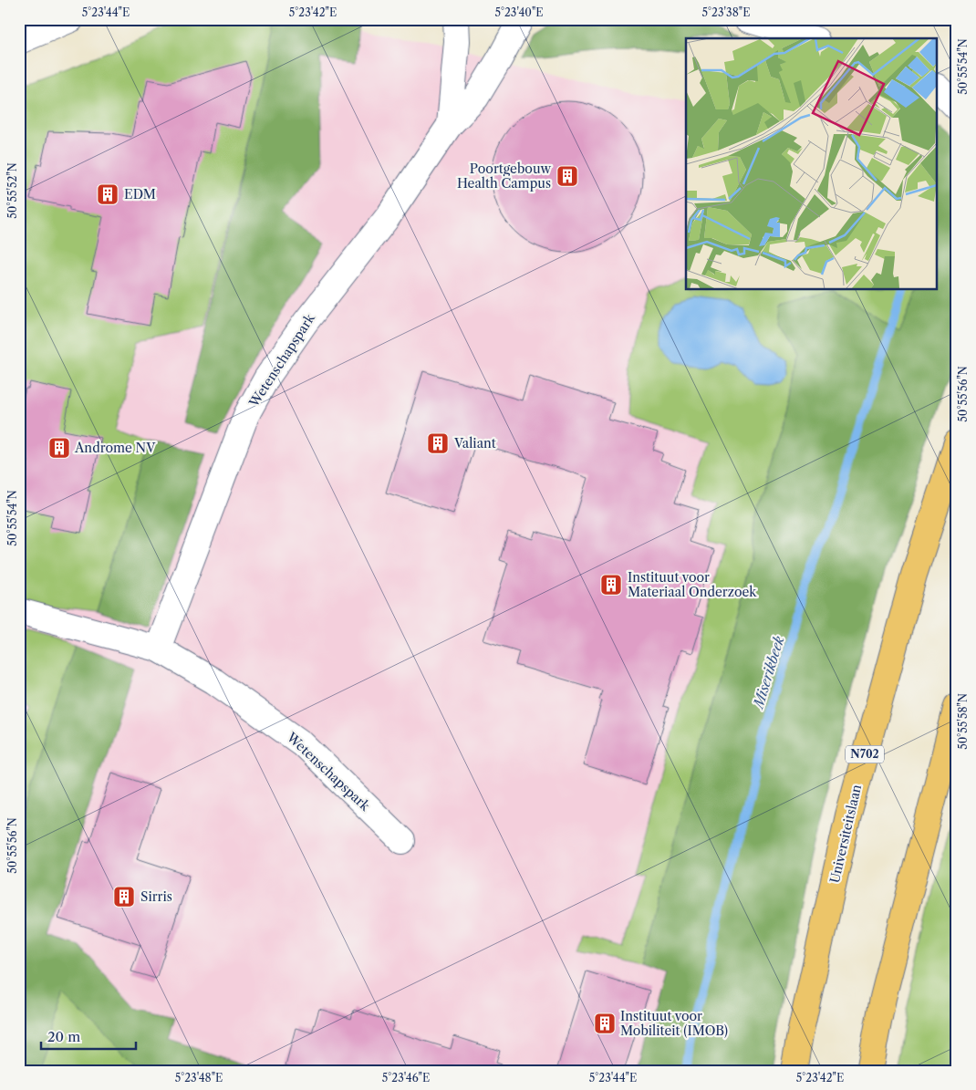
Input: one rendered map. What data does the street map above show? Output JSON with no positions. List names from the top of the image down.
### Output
{
  "streets": {
    "highway": ["N702", "Universiteitslaan"],
    "street": ["Wetenschapspark"]
  },
  "water": ["Miserikbeek"],
  "places": {
    "building": [
      "Poortgebouw Health Campus",
      "EDM",
      "Valiant",
      "Androme NV",
      "Instituut voor Materiaal Onderzoek",
      "Sirris",
      "Instituut voor Mobiliteit (IMOB)"
    ]
  },
  "scale_bar": "20 m",
  "coordinates": [
    "5°23'44\"E",
    "5°23'42\"E",
    "5°23'40\"E",
    "5°23'38\"E",
    "50°55'54\"N",
    "50°55'52\"N",
    "50°55'56\"N",
    "50°55'58\"N",
    "5°23'48\"E",
    "5°23'46\"E"
  ]
}
